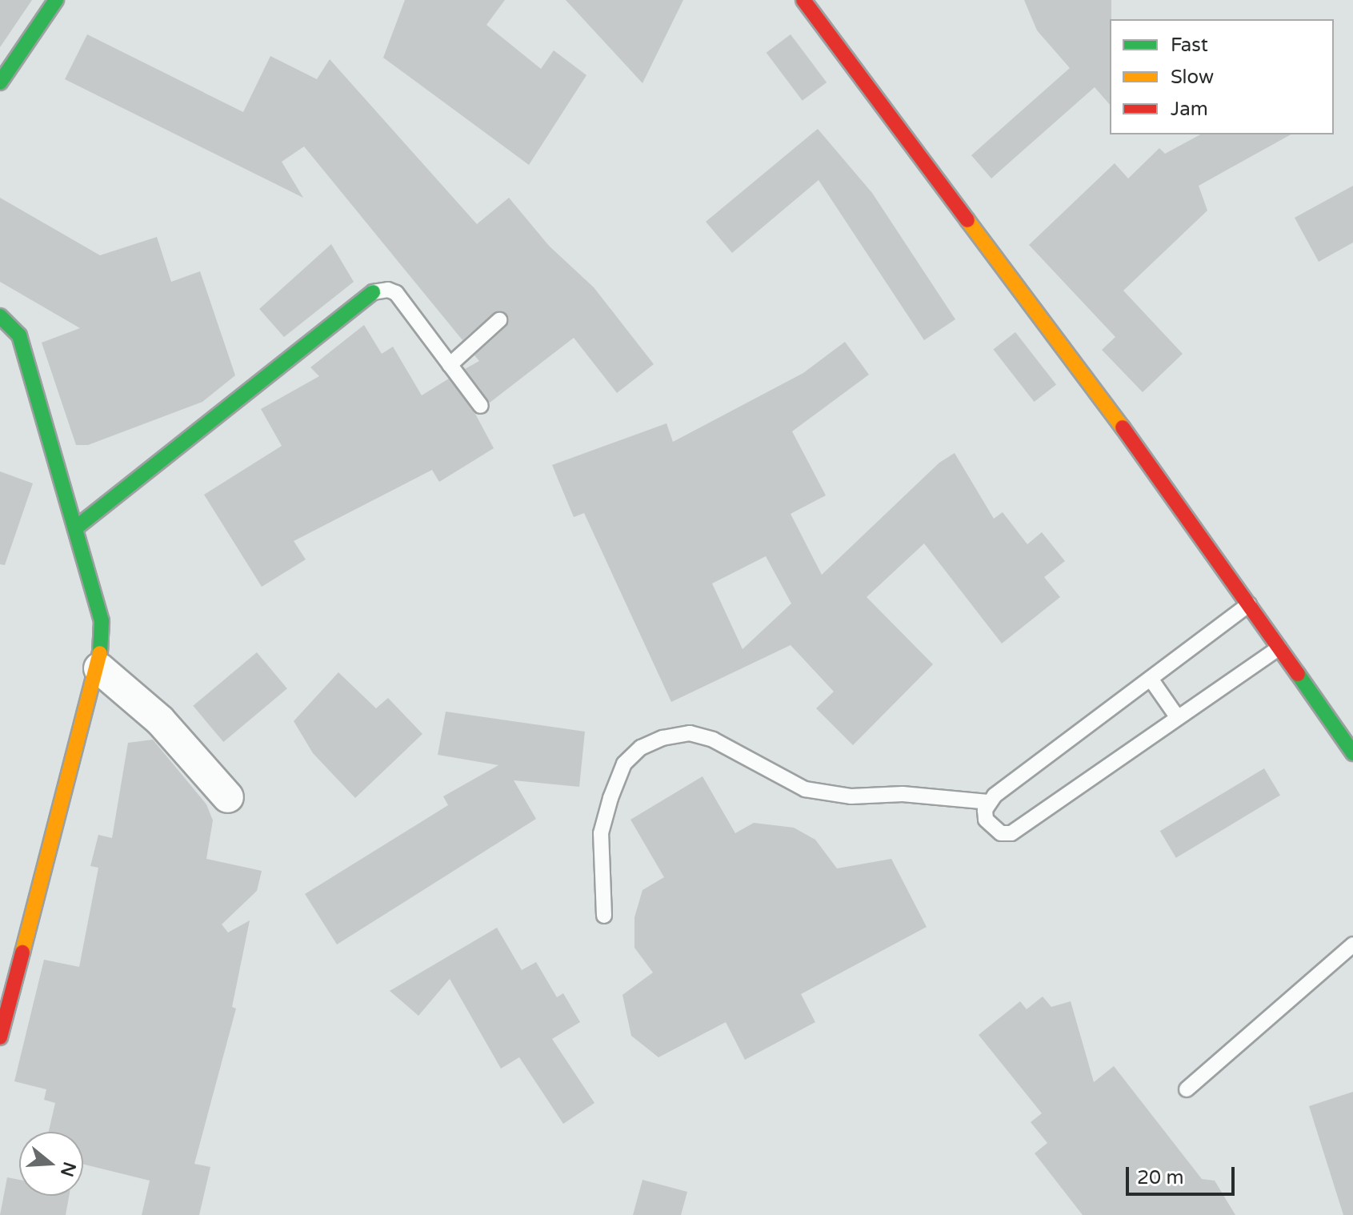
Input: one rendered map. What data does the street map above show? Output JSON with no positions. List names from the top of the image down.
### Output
{
  "legend": ["Fast", "Slow", "Jam"],
  "scale_bar": "20 m",
  "north": "right"
}
